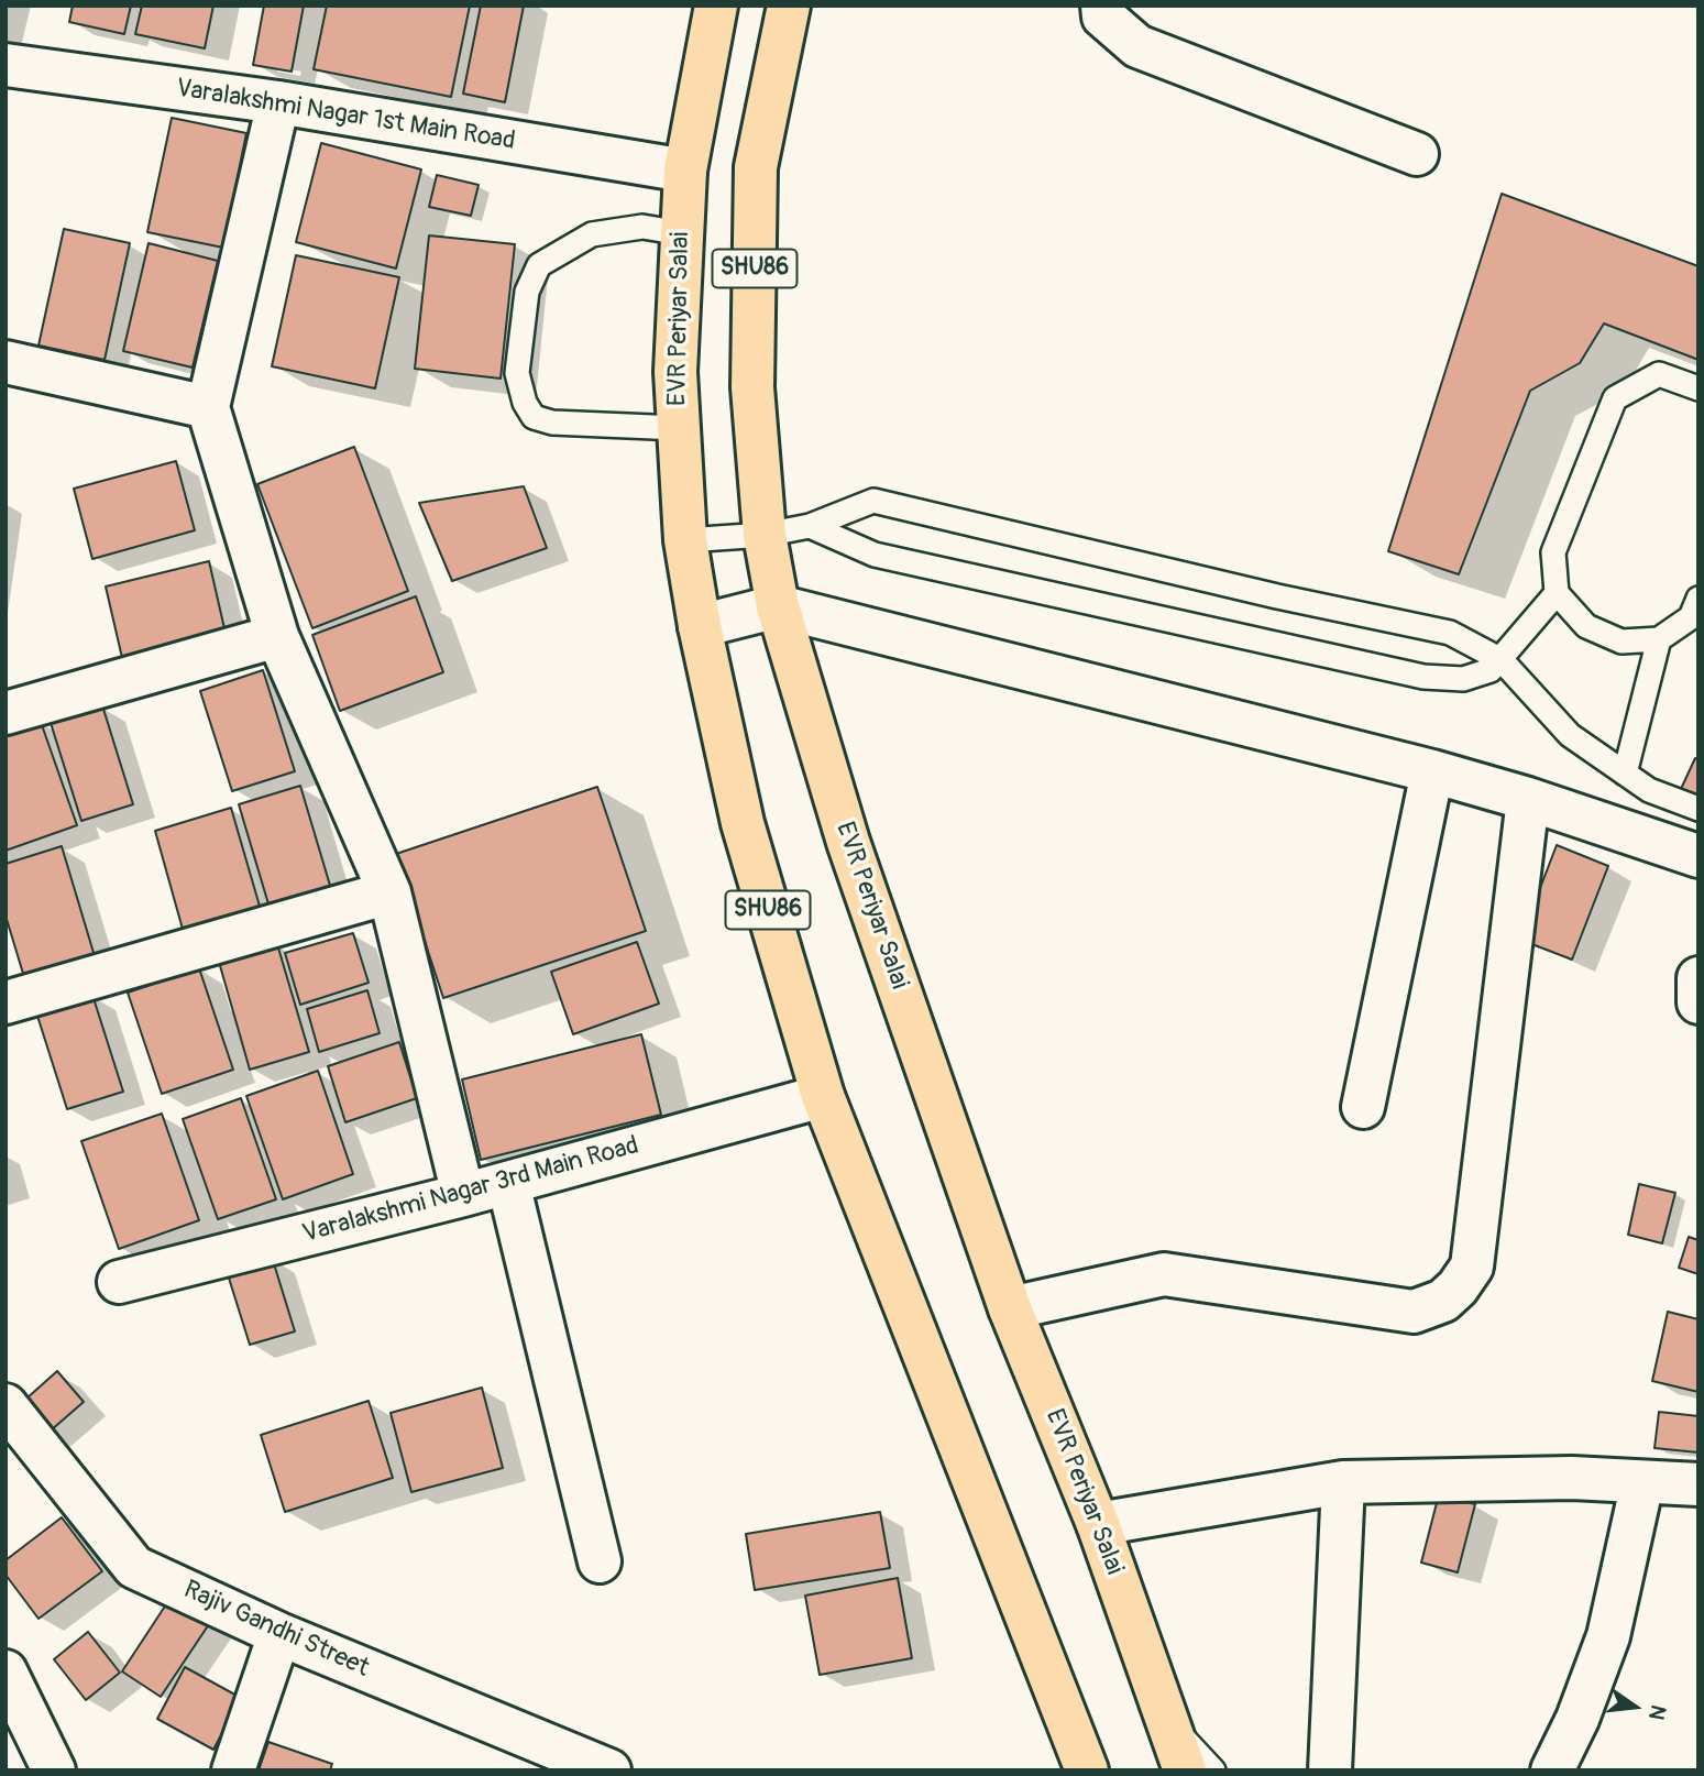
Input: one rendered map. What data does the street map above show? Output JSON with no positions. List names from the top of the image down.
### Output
{
  "streets": {
    "main road": ["SHU86", "EVR Periyar Salai"],
    "street": ["Varalakshmi Nagar 1st Main Road", "Varalakshmi Nagar 3rd Main Road", "Rajiv Gandhi Street"]
  },
  "crossings": [
    ["Varalakshmi Nagar 1st Main Road", "EVR Periyar Salai"],
    ["EVR Periyar Salai", "Varalakshmi Nagar 3rd Main Road"]
  ],
  "north": "right"
}
